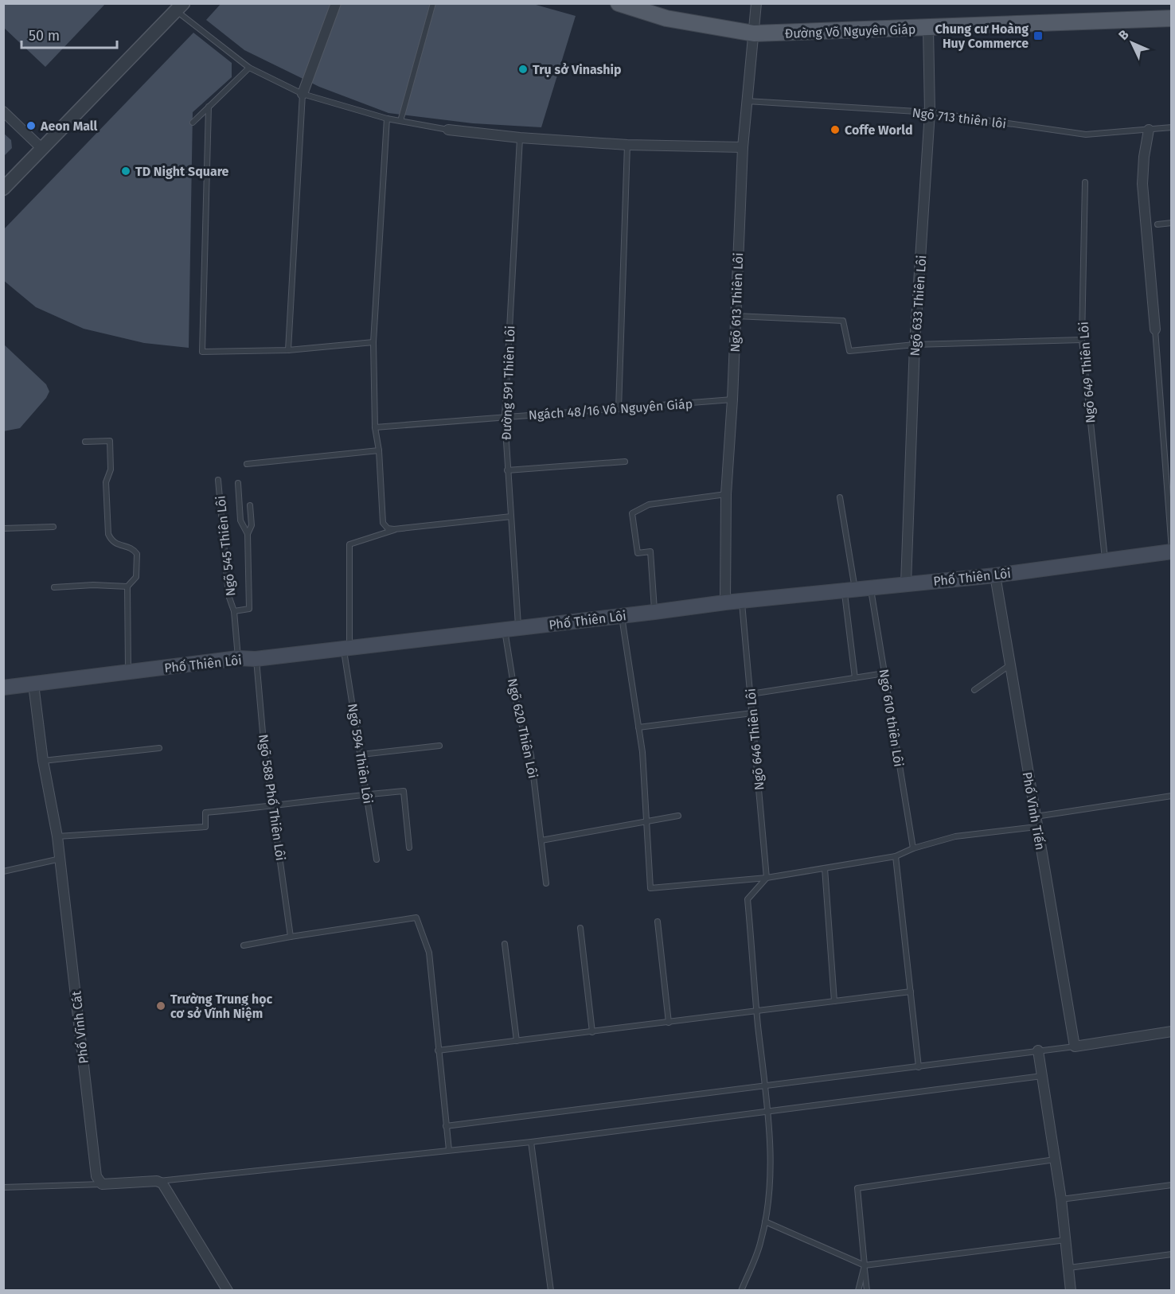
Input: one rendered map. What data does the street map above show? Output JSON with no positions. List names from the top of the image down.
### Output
{
  "streets": {
    "main road": ["Đường Võ Nguyên Giáp", "Phố Thiên Lôi"],
    "street": [
      "Ngõ 613 Thiên Lôi",
      "Ngõ 633 Thiên Lôi",
      "Phố Vĩnh Tiến",
      "Phố Vĩnh Cát"
    ],
    "lane": [
      "Ngõ 713 thiên lôi",
      "Ngõ 649 Thiên Lôi",
      "Đường 591 Thiên Lôi",
      "Ngách 48/16 Vô Nguyên Giáp",
      "Ngõ 545 Thiên Lôi",
      "Ngõ 610 thiên Lôi",
      "Ngõ 620 Thiên Lôi",
      "Ngõ 646 Thiên Lôi",
      "Ngõ 594 Thiên Lôi",
      "Ngõ 588 Phố Thiên Lôi"
    ]
  },
  "crossings": [
    ["Đường Võ Nguyên Giáp", "Ngõ 613 Thiên Lôi"],
    ["Đường Võ Nguyên Giáp", "Ngõ 633 Thiên Lôi"],
    ["Ngõ 713 thiên lôi", "Ngõ 613 Thiên Lôi"],
    ["Ngõ 713 thiên lôi", "Ngõ 633 Thiên Lôi"],
    ["Ngõ 613 Thiên Lôi", "Ngách 48/16 Vô Nguyên Giáp"],
    ["Ngõ 613 Thiên Lôi", "Phố Thiên Lôi"],
    ["Ngõ 633 Thiên Lôi", "Phố Thiên Lôi"],
    ["Ngõ 649 Thiên Lôi", "Phố Thiên Lôi"],
    ["Đường 591 Thiên Lôi", "Ngách 48/16 Vô Nguyên Giáp"],
    ["Đường 591 Thiên Lôi", "Phố Thiên Lôi"],
    ["Đường 591 Thiên Lôi", "Ngõ 620 Thiên Lôi"],
    ["Ngõ 545 Thiên Lôi", "Phố Thiên Lôi"],
    ["Phố Thiên Lôi", "Ngõ 610 thiên Lôi"],
    ["Phố Thiên Lôi", "Ngõ 620 Thiên Lôi"],
    ["Phố Thiên Lôi", "Ngõ 646 Thiên Lôi"],
    ["Phố Thiên Lôi", "Ngõ 594 Thiên Lôi"],
    ["Phố Thiên Lôi", "Ngõ 588 Phố Thiên Lôi"],
    ["Phố Thiên Lôi", "Phố Vĩnh Tiến"],
    ["Phố Thiên Lôi", "Phố Vĩnh Cát"]
  ],
  "places": {
    "transit": ["Chung cư Hoàng Huy Commerce"],
    "other": [
      "Trụ sở Vinaship",
      "Aeon Mall",
      "Coffe World",
      "TD Night Square",
      "Trường Trung học cơ sở Vĩnh Niệm"
    ]
  },
  "scale_bar": "50 m",
  "north": "top left"
}
